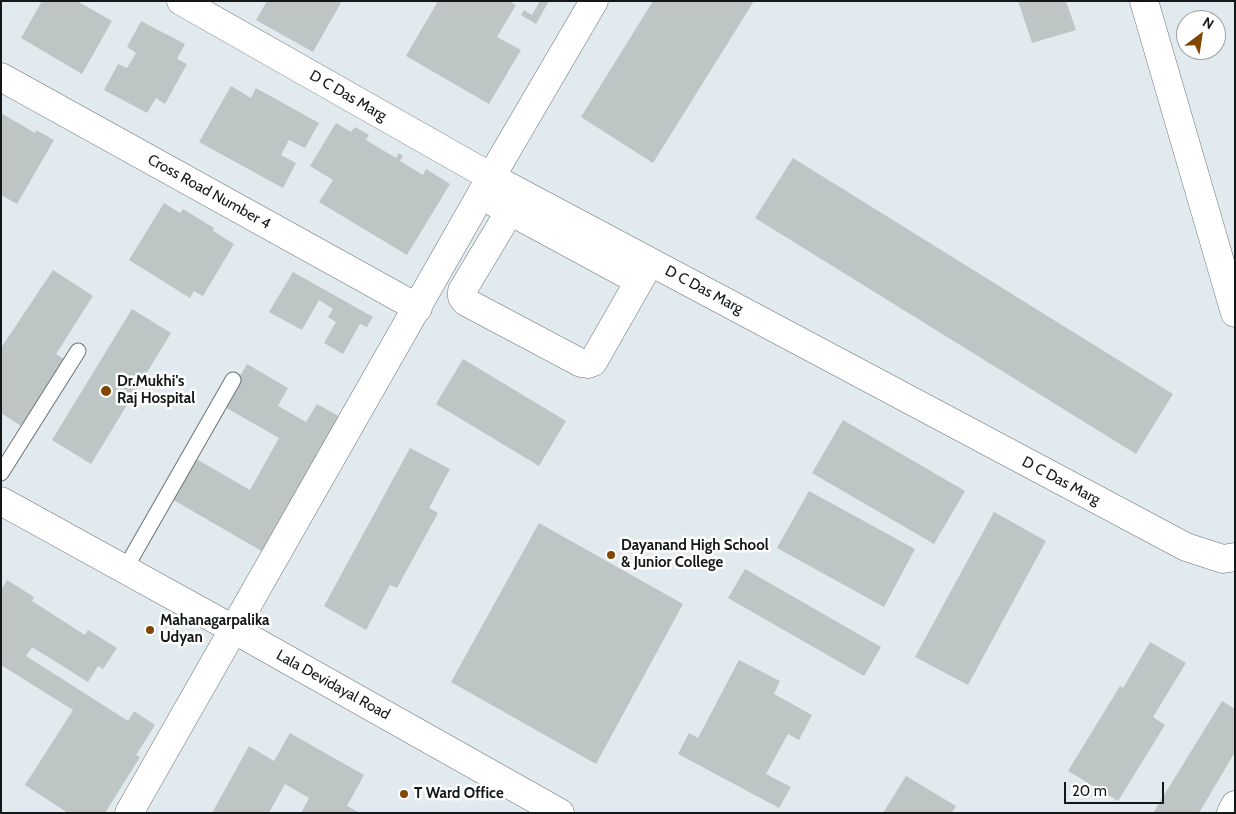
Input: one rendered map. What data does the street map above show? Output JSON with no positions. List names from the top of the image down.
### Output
{
  "streets": {
    "street": ["D C Das Marg", "Cross Road Number 4", "Lala Devidayal Road"]
  },
  "places": [
    "Dr.Mukhi's Raj Hospital",
    "Dayanand High School & Junior College",
    "Mahanagarpalika Udyan",
    "T Ward Office"
  ],
  "scale_bar": "20 m",
  "north": "top right"
}
